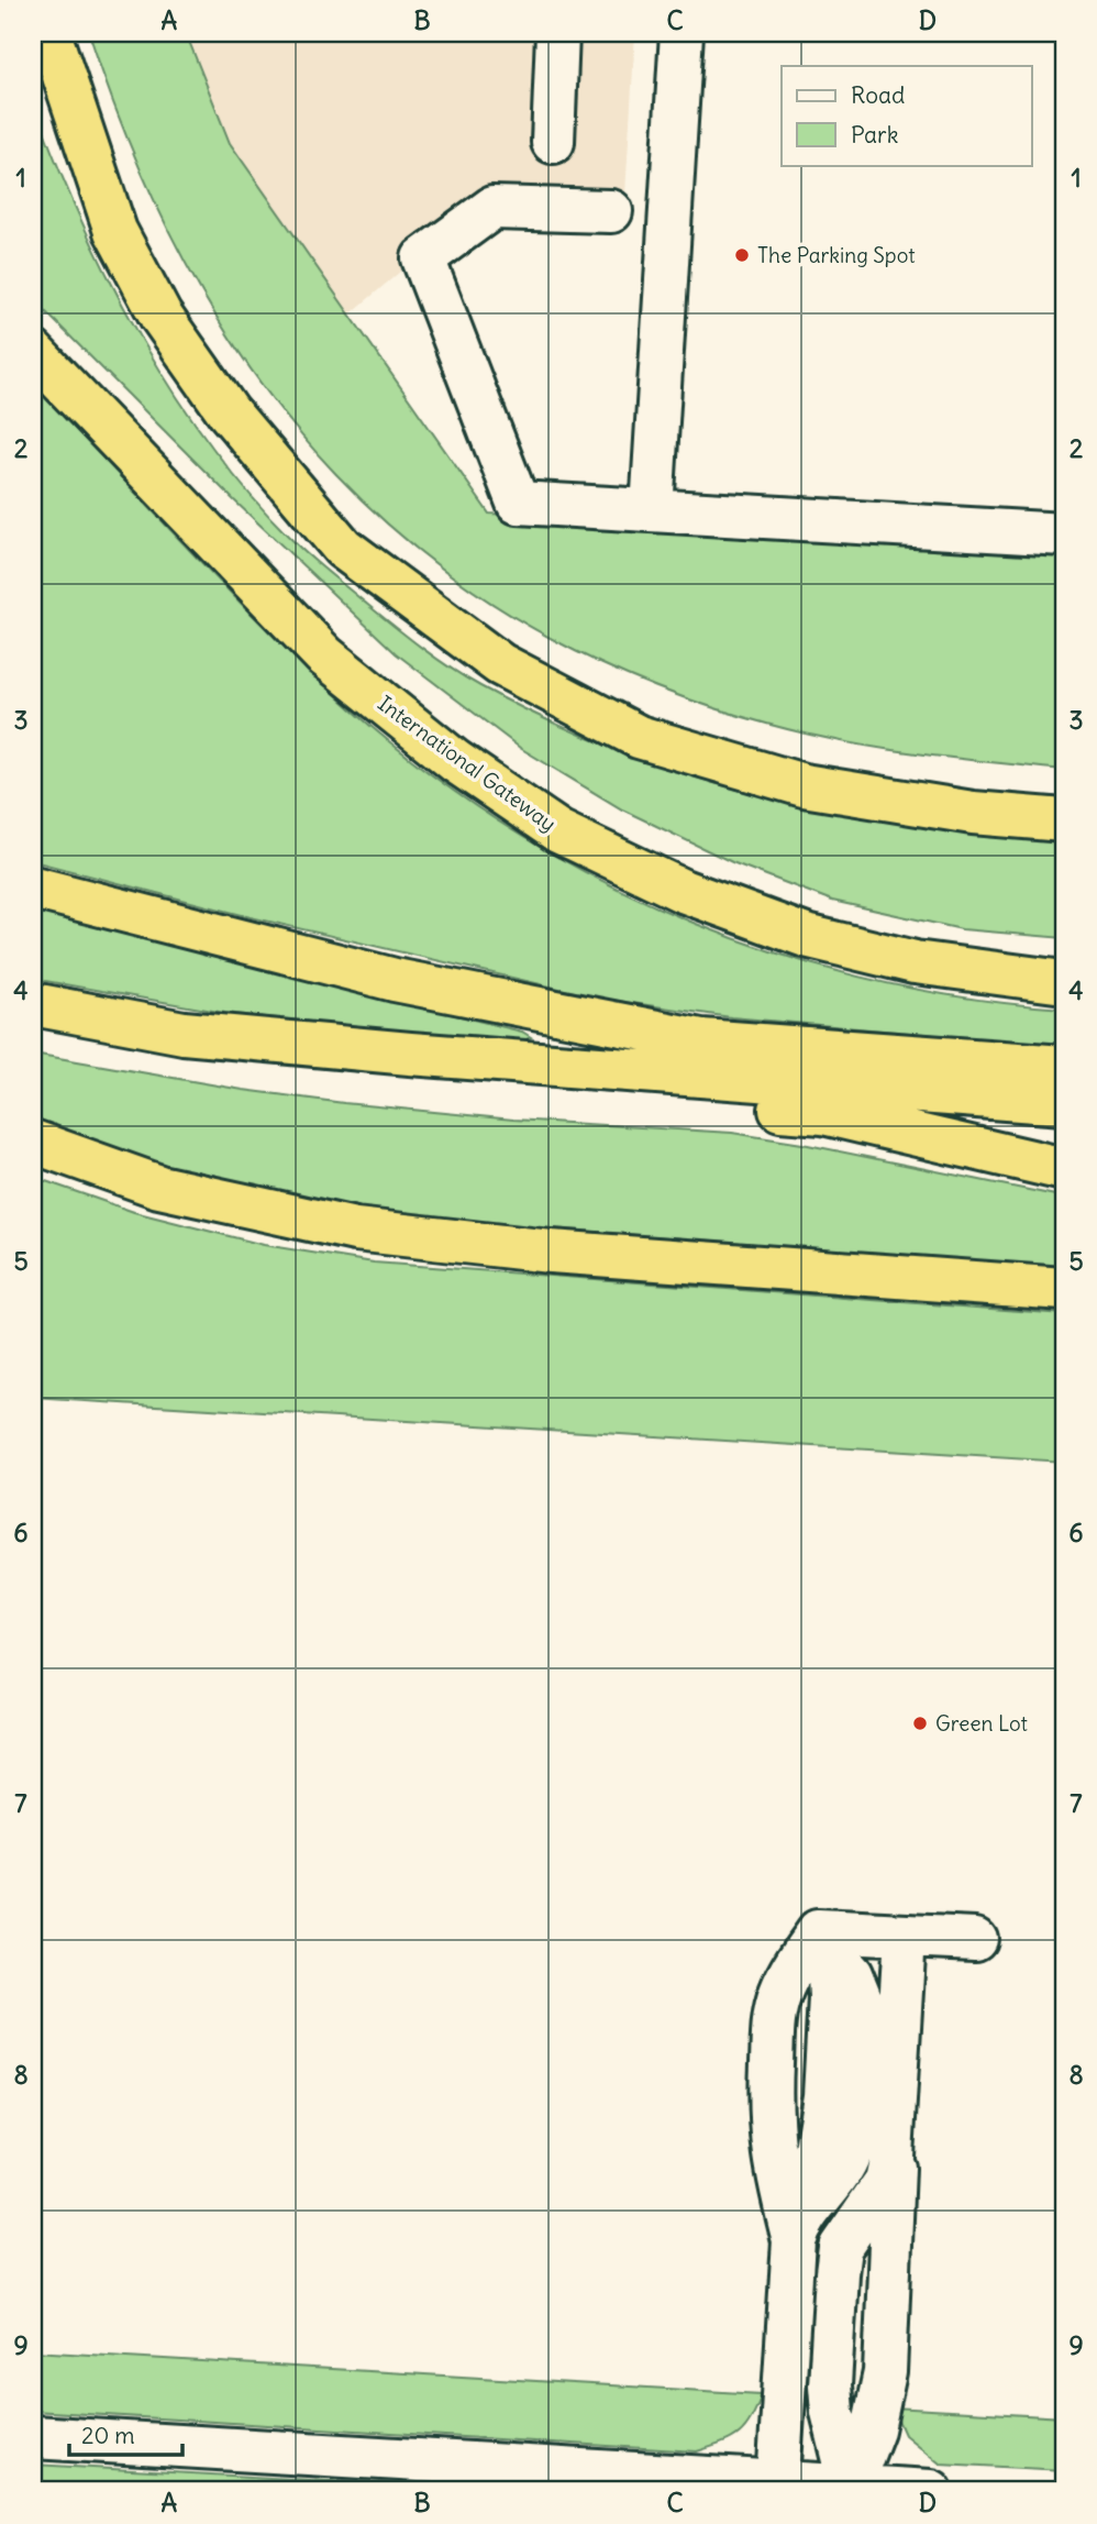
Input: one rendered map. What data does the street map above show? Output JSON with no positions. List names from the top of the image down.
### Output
{
  "streets": {
    "highway": ["International Gateway"]
  },
  "places": ["The Parking Spot", "Green Lot"],
  "legend": ["Road", "Park"],
  "scale_bar": "20 m",
  "grid": {
    "columns": [
      "A",
      "B",
      "C",
      "D"
    ],
    "rows": [
      "1",
      "2",
      "3",
      "4",
      "5",
      "6",
      "7",
      "8",
      "9"
    ]
  }
}
